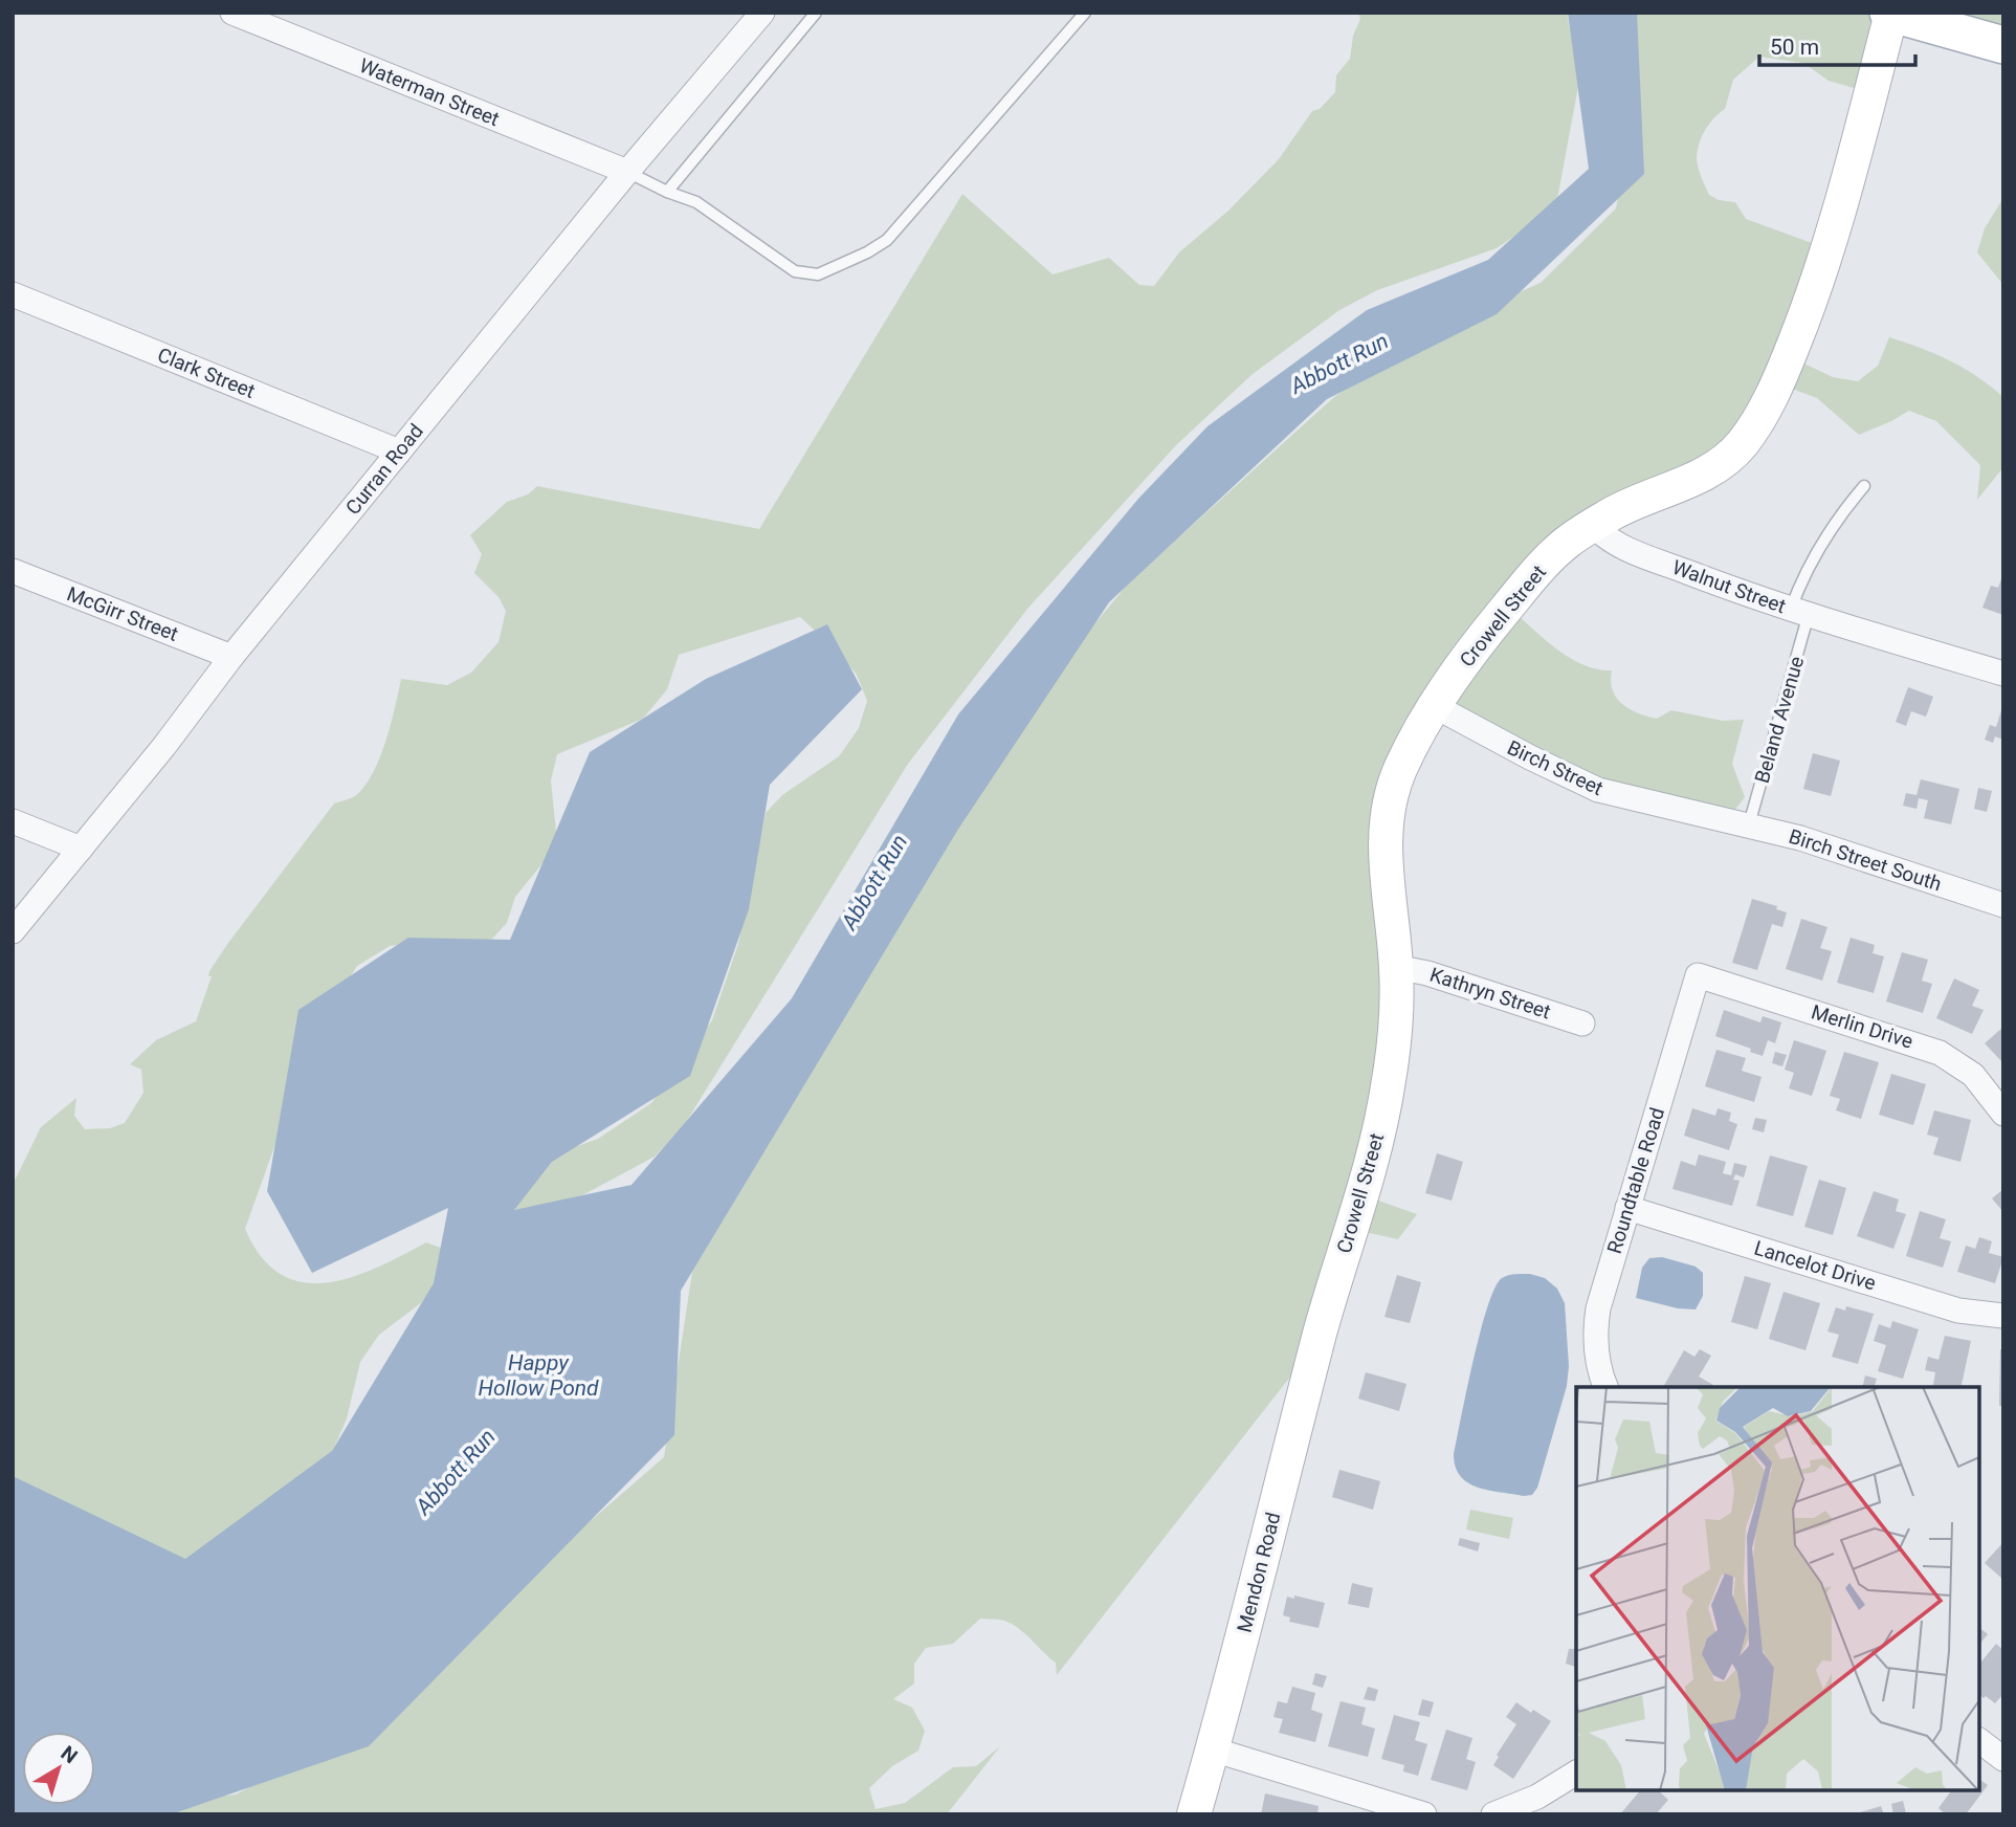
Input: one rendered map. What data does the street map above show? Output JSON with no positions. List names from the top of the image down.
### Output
{
  "streets": {
    "street": [
      "Waterman Street",
      "Clark Street",
      "Curran Road",
      "Walnut Street",
      "McGirr Street",
      "Crowell Street",
      "Birch Street",
      "Birch Street South",
      "Kathryn Street",
      "Merlin Drive",
      "Roundtable Road",
      "Lancelot Drive",
      "Mendon Road"
    ],
    "lane": ["Beland Avenue"]
  },
  "crossings": [
    ["Waterman Street", "Curran Road"],
    ["Clark Street", "Curran Road"],
    ["Curran Road", "McGirr Street"],
    ["Walnut Street", "Crowell Street"],
    ["Walnut Street", "Beland Avenue"],
    ["Crowell Street", "Birch Street"],
    ["Crowell Street", "Kathryn Street"],
    ["Crowell Street", "Mendon Road"],
    ["Beland Avenue", "Birch Street"],
    ["Beland Avenue", "Birch Street South"],
    ["Birch Street", "Birch Street South"],
    ["Merlin Drive", "Roundtable Road"],
    ["Roundtable Road", "Lancelot Drive"]
  ],
  "water": ["Abbott Run", "Happy Hollow Pond"],
  "scale_bar": "50 m",
  "north": "top right"
}
